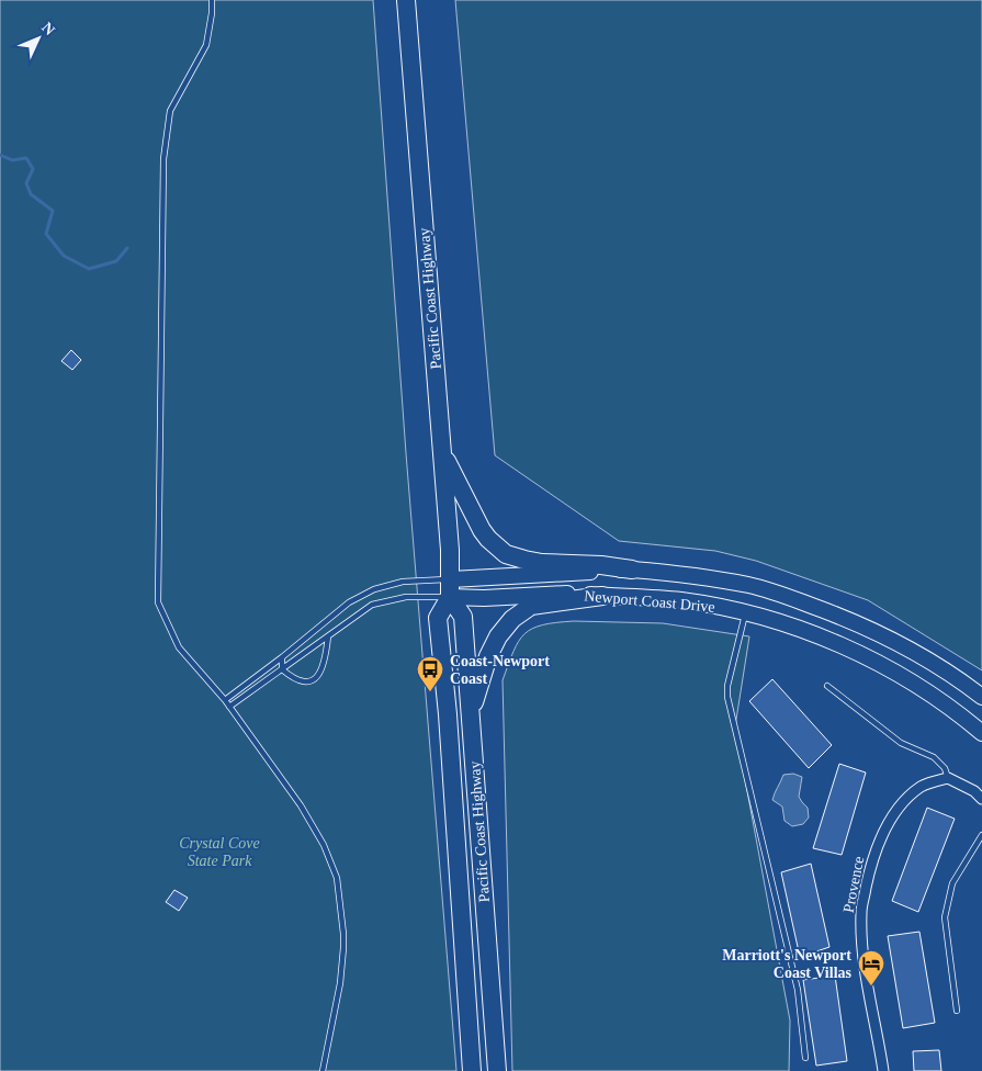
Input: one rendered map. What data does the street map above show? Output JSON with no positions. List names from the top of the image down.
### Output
{
  "streets": {
    "highway": ["Pacific Coast Highway"],
    "main road": ["Newport Coast Drive"],
    "street": ["Provence"]
  },
  "crossings": [
    ["Pacific Coast Highway", "Newport Coast Drive"]
  ],
  "parks": ["Crystal Cove State Park"],
  "places": {
    "bus stop": ["Coast-Newport Coast"],
    "hotel": ["Marriott's Newport Coast Villas"]
  },
  "north": "top right"
}
